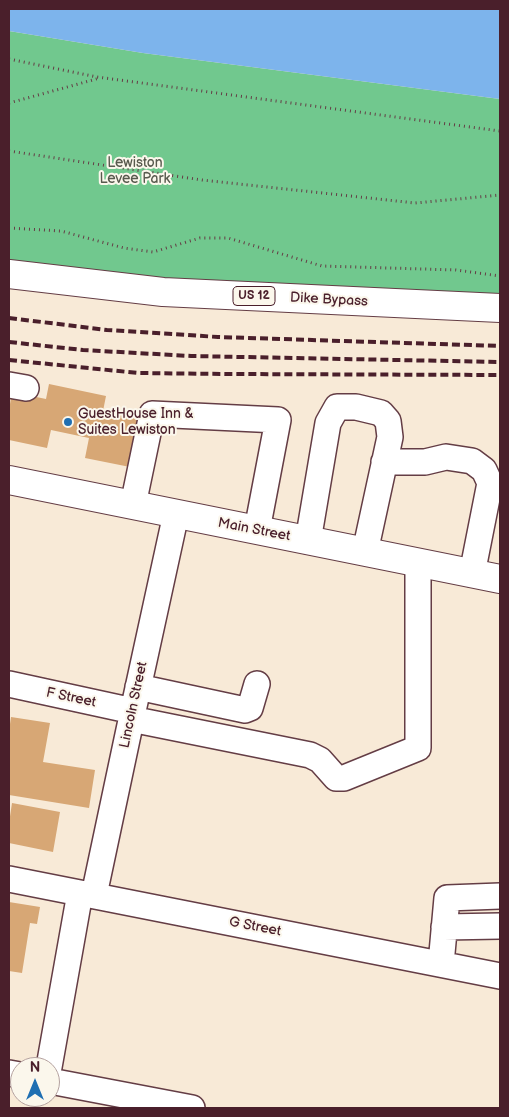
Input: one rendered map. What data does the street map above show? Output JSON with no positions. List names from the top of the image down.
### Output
{
  "streets": {
    "main road": ["US 12", "Dike Bypass", "Main Street"],
    "street": ["F Street", "Lincoln Street", "G Street"]
  },
  "crossings": [
    ["Main Street", "F Street"],
    ["Main Street", "Lincoln Street"],
    ["F Street", "Lincoln Street"],
    ["Lincoln Street", "G Street"]
  ],
  "parks": ["Lewiston Levee Park"],
  "places": ["GuestHouse Inn & Suites Lewiston"],
  "north": "top"
}
